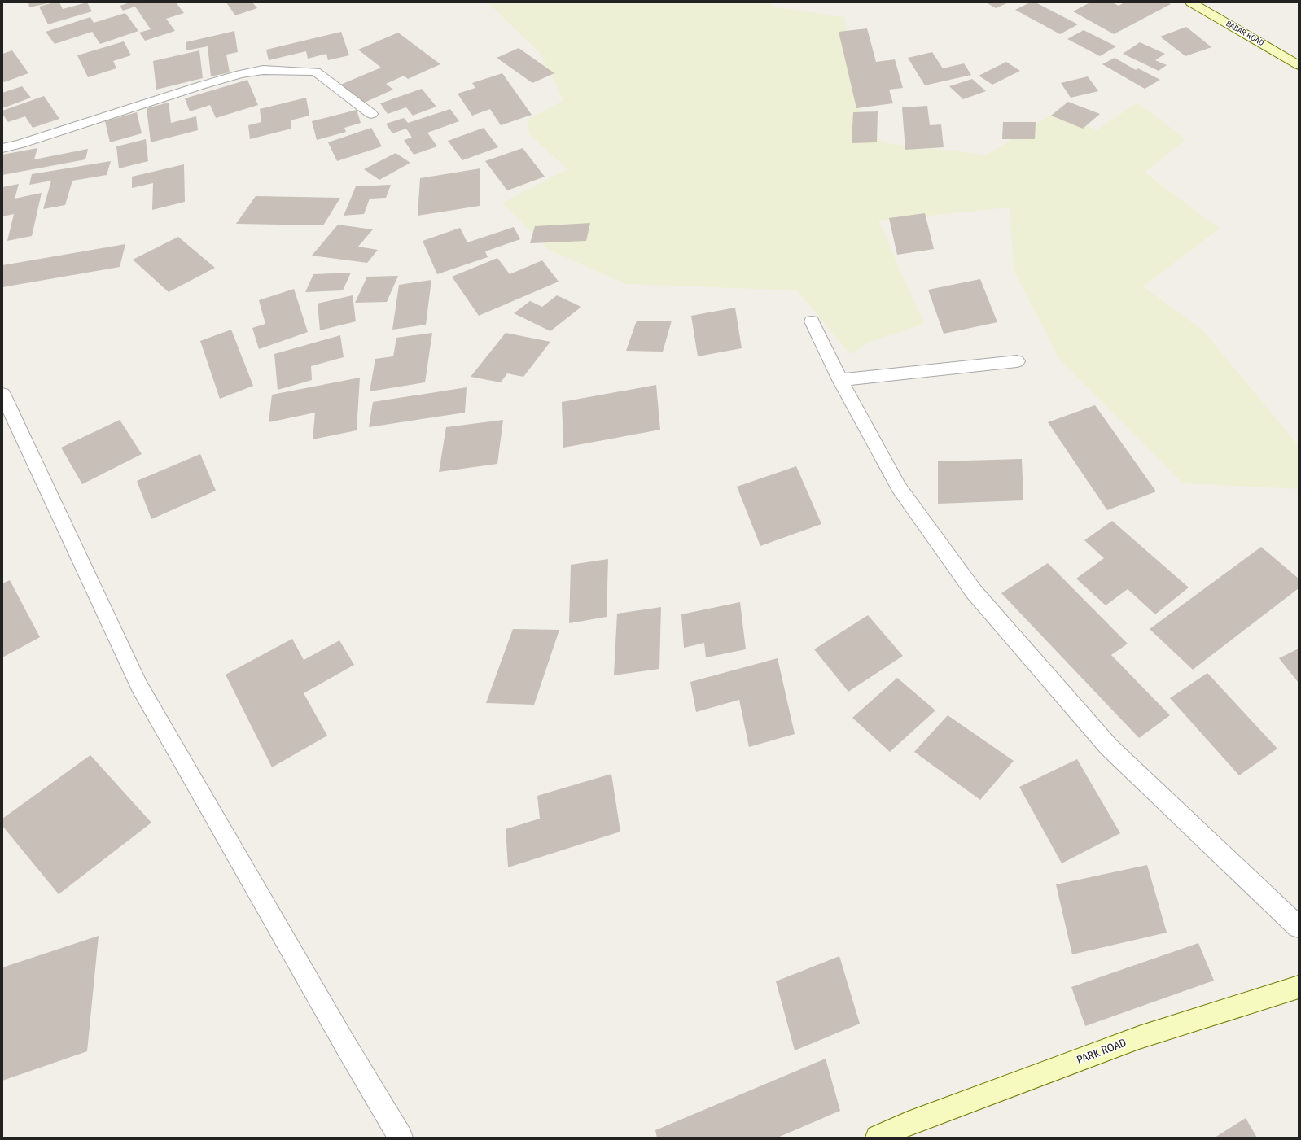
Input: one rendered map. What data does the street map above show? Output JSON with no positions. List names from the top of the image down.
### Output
{
  "streets": {
    "main road": ["BABAR ROAD", "PARK ROAD"]
  }
}
